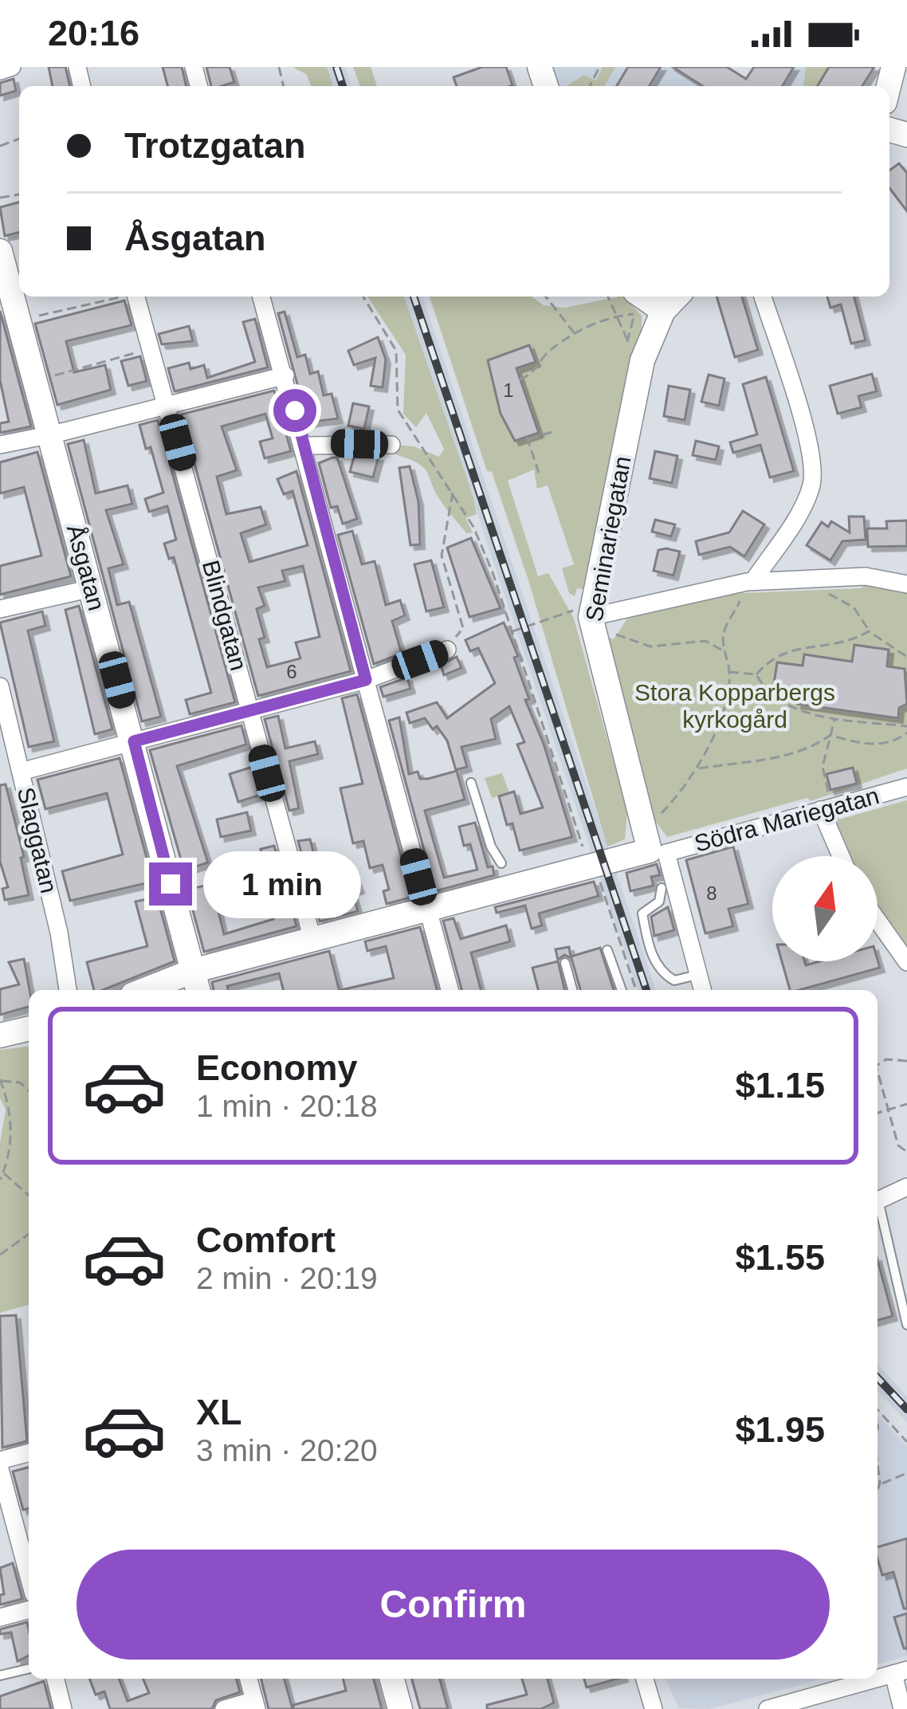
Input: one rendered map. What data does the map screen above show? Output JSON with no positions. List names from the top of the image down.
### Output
{
  "streets": {
    "street": [
      "Seminariegatan",
      "Åsgatan",
      "Blindgatan",
      "Södra Mariegatan",
      "Slaggatan"
    ]
  },
  "crossings": [
    ["Seminariegatan", "Södra Mariegatan"],
    ["Åsgatan", "Södra Mariegatan"],
    ["Blindgatan", "Södra Mariegatan"]
  ],
  "parks": ["Stora Kopparbergs kyrkogård"],
  "house_numbers": ["1", "6", "8"],
  "north": "top",
  "page": {
    "status": "20:16",
    "banner": ["Trotzgatan", "Åsgatan"],
    "bubble": "1 min",
    "list": [
      {
        "name": "Economy",
        "note": "1 min · 20:18",
        "value": "$1.15"
      },
      {
        "name": "Comfort",
        "note": "2 min · 20:19",
        "value": "$1.55"
      },
      {
        "name": "XL",
        "note": "3 min · 20:20",
        "value": "$1.95"
      }
    ],
    "buttons": "Confirm"
  }
}
